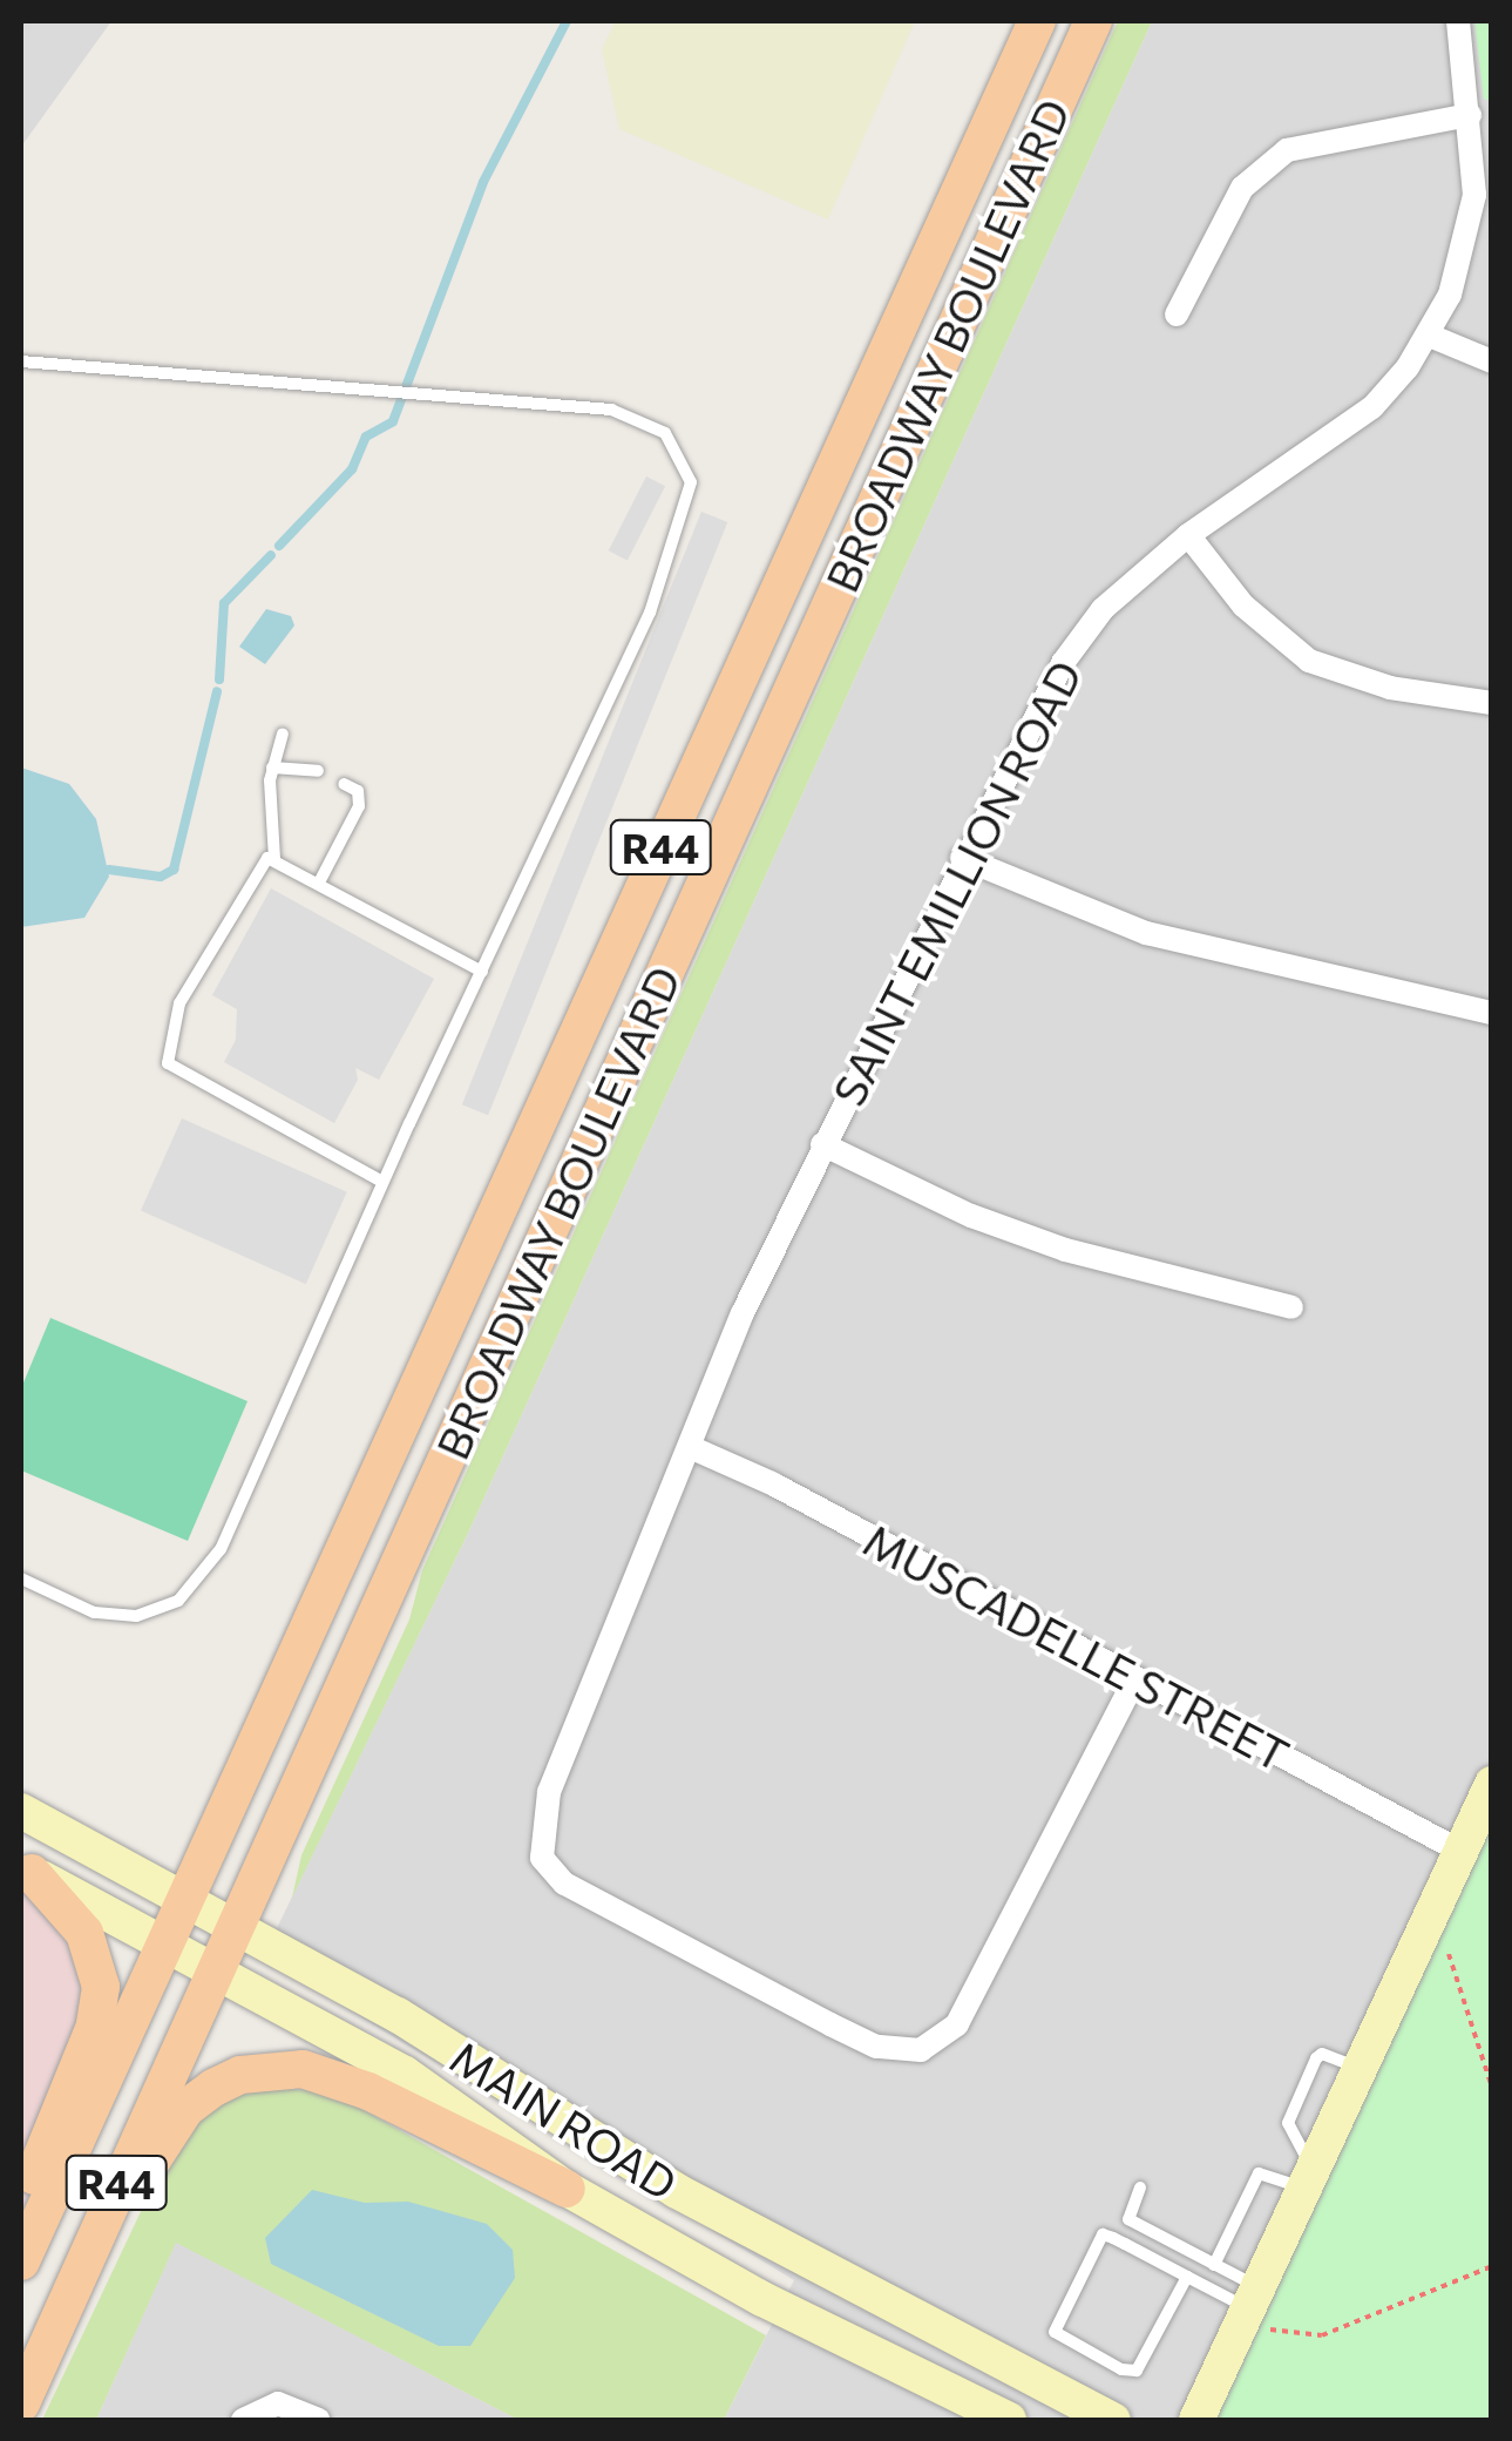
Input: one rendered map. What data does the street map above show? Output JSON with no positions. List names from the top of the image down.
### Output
{
  "streets": {
    "main road": ["BROADWAY BOULEVARD", "R44", "MAIN ROAD"],
    "street": ["SAINT EMILLION ROAD", "MUSCADELLE STREET"]
  },
  "crossings": [
    ["BROADWAY BOULEVARD", "MAIN ROAD"],
    ["SAINT EMILLION ROAD", "MUSCADELLE STREET"]
  ]
}
